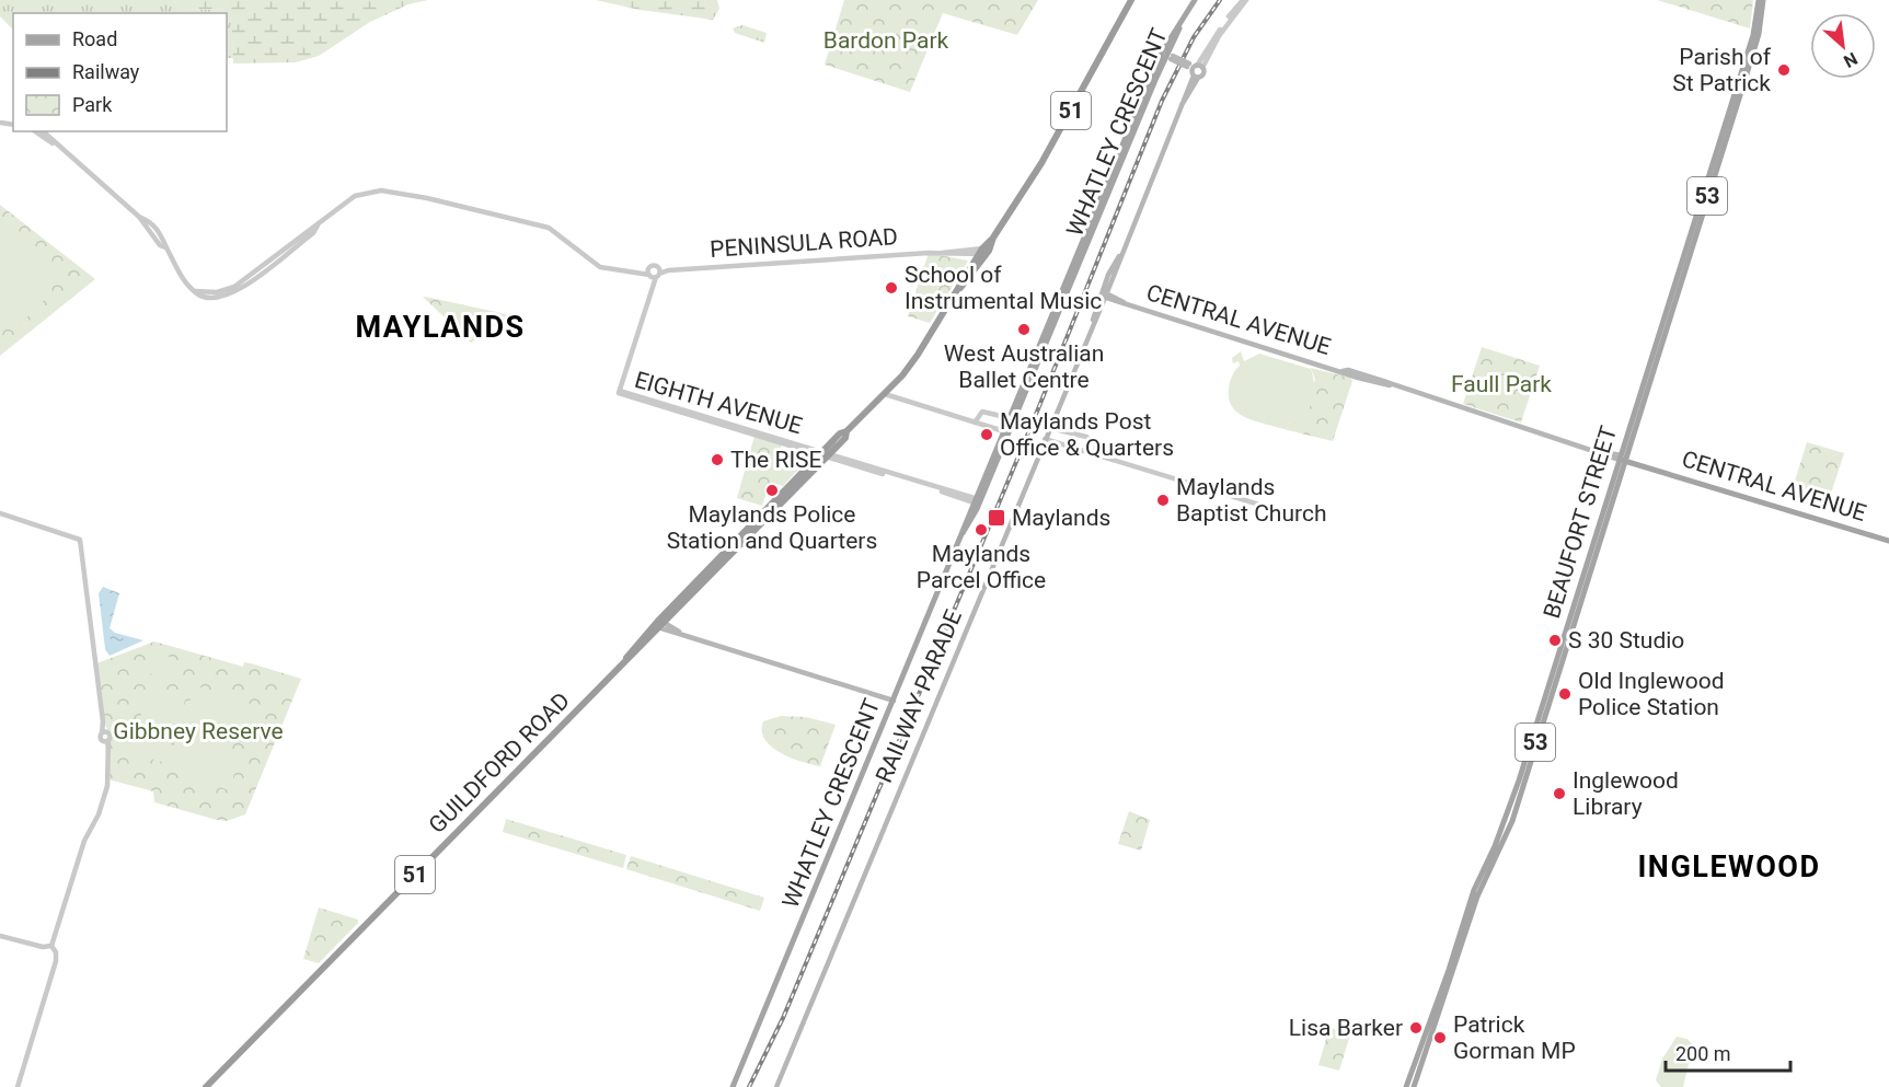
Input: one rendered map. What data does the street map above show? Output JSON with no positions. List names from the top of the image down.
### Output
{
  "streets": {
    "highway": ["51", "GUILDFORD ROAD"],
    "main road": [
      "WHATLEY CRESCENT",
      "53",
      "CENTRAL AVENUE",
      "BEAUFORT STREET",
      "RAILWAY PARADE"
    ],
    "street": ["PENINSULA ROAD", "EIGHTH AVENUE"]
  },
  "crossings": [
    ["WHATLEY CRESCENT", "EIGHTH AVENUE"],
    ["PENINSULA ROAD", "EIGHTH AVENUE"],
    ["PENINSULA ROAD", "GUILDFORD ROAD"],
    ["CENTRAL AVENUE", "BEAUFORT STREET"],
    ["CENTRAL AVENUE", "RAILWAY PARADE"],
    ["EIGHTH AVENUE", "GUILDFORD ROAD"]
  ],
  "districts": ["MAYLANDS", "INGLEWOOD"],
  "parks": ["Bardon Park", "Faull Park", "Gibbney Reserve"],
  "places": {
    "other": [
      "Parish of St Patrick",
      "School of Instrumental Music",
      "West Australian Ballet Centre",
      "Maylands Post Office & Quarters",
      "The RISE",
      "Maylands Police Station and Quarters",
      "Maylands Baptist Church",
      "Maylands Parcel Office",
      "S 30 Studio",
      "Old Inglewood Police Station",
      "Inglewood Library",
      "Lisa Barker",
      "Patrick Gorman MP"
    ],
    "transit": ["Maylands"]
  },
  "legend": ["Road", "Railway", "Park"],
  "scale_bar": "200 m",
  "north": "bottom right"
}
